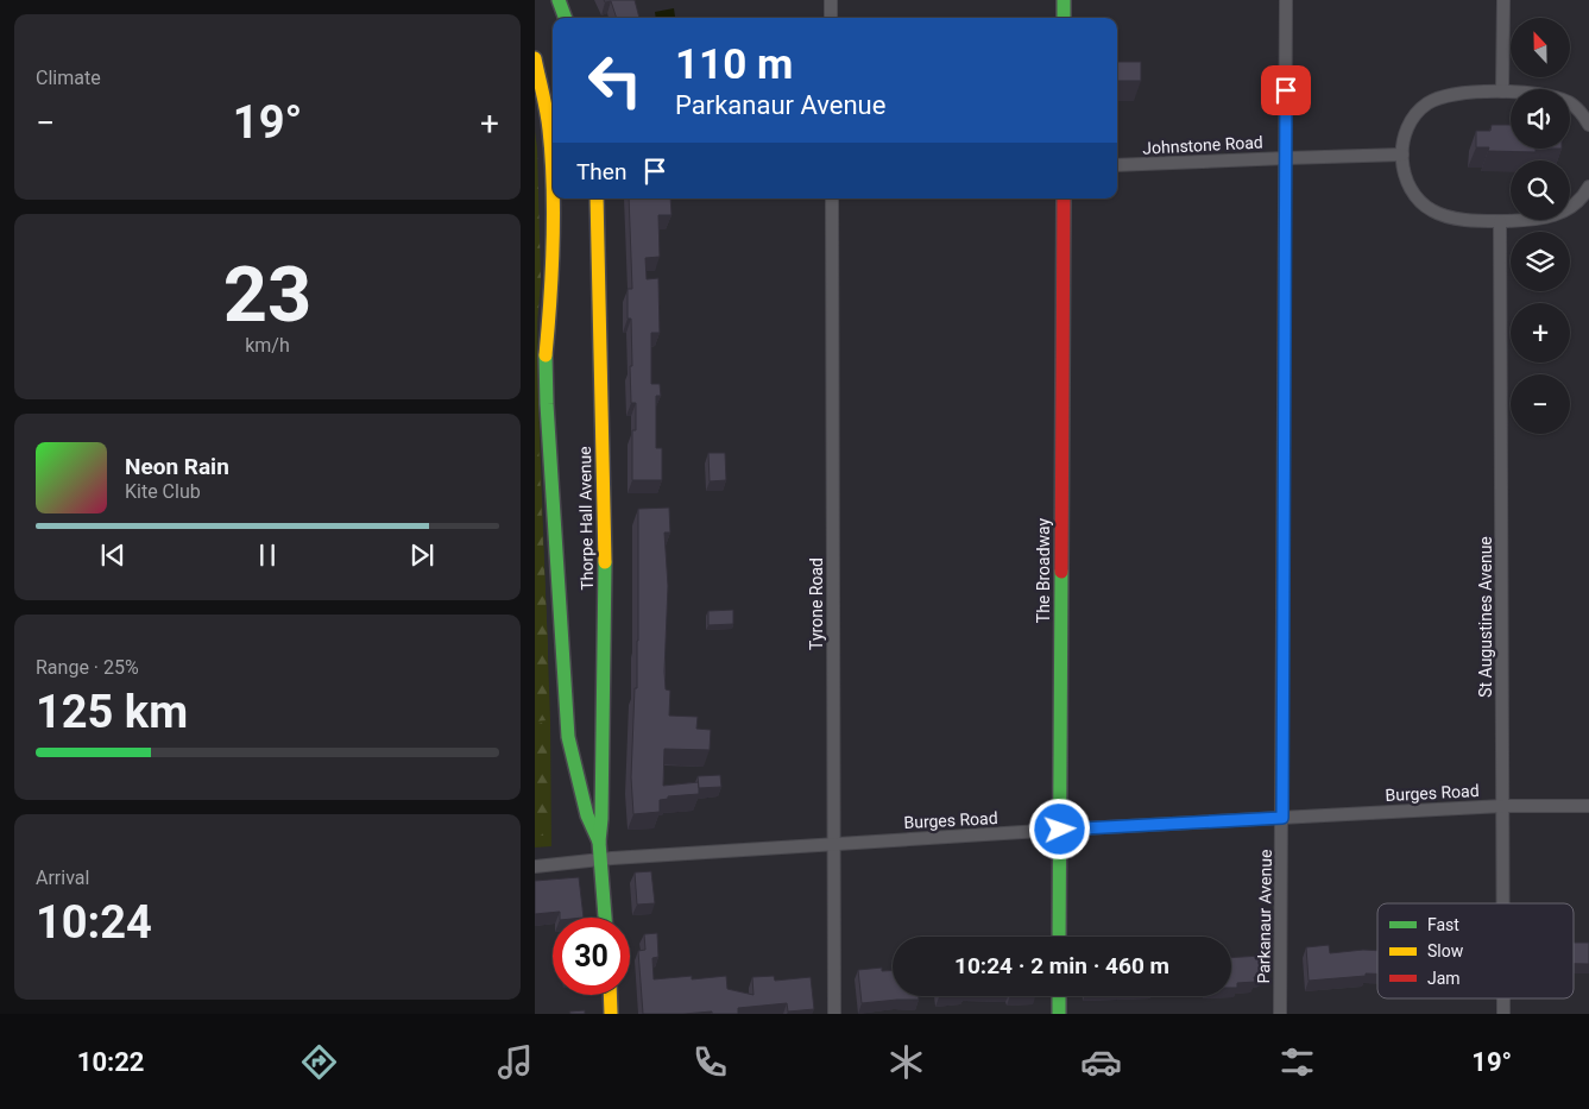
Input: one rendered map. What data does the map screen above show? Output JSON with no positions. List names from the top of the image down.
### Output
{
  "streets": {
    "street": [
      "Johnstone Road",
      "Thorpe Hall Avenue",
      "The Broadway",
      "Tyrone Road",
      "St Augustines Avenue",
      "Burges Road",
      "Parkanaur Avenue"
    ]
  },
  "crossings": [
    ["Johnstone Road", "Parkanaur Avenue"],
    ["Thorpe Hall Avenue", "Burges Road"],
    ["The Broadway", "Burges Road"],
    ["Tyrone Road", "Burges Road"],
    ["St Augustines Avenue", "Burges Road"],
    ["Burges Road", "Parkanaur Avenue"]
  ],
  "legend": ["Fast", "Slow", "Jam"],
  "north": "top",
  "page": {
    "tile": [
      "Climate",
      ["23", "km/h"],
      ["Range · 25%", "125 km"],
      ["Arrival", "10:24"]
    ],
    "map_buttons": ["+", "−"],
    "turn": ["110 m", "Parkanaur Avenue"],
    "heat": ["−", "19°", "+"],
    "then": "Then",
    "song": ["Neon Rain", "Kite Club"],
    "limit": "30",
    "trip": "10:24 · 2 min · 460 m",
    "tabs": ["10:22", "19°"]
  }
}
